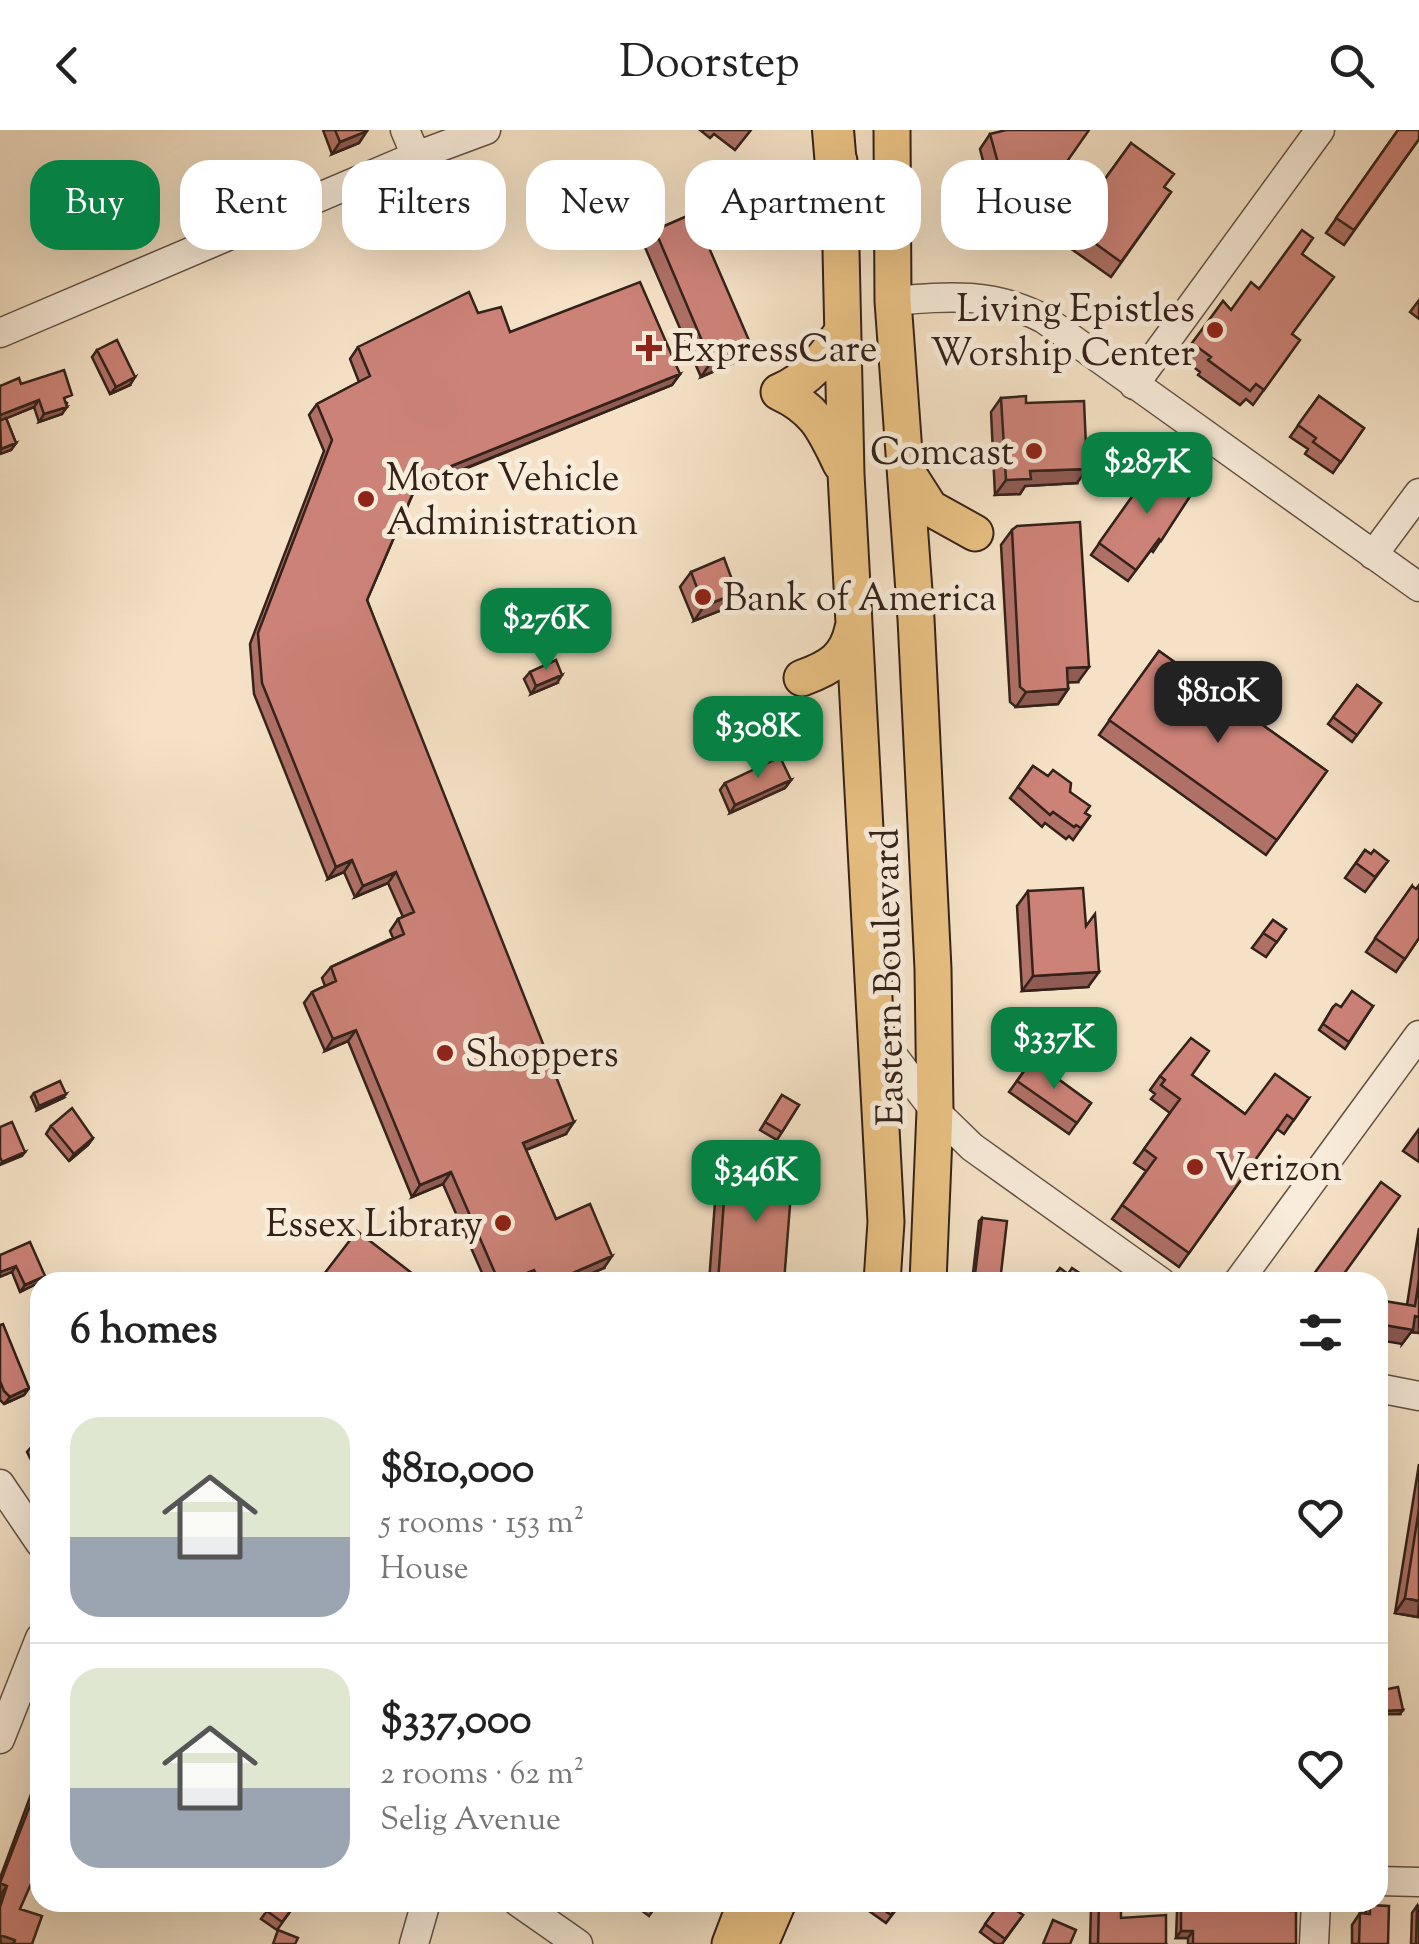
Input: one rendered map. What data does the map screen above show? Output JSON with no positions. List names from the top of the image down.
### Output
{
  "streets": {
    "main road": ["Eastern Boulevard"]
  },
  "places": {
    "other": [
      "Living Epistles Worship Center",
      "Comcast",
      "Motor Vehicle Administration",
      "Bank of America",
      "Shoppers",
      "Verizon",
      "Essex Library"
    ],
    "health": ["ExpressCare"]
  },
  "page": {
    "header": "Doorstep",
    "chip": [
      "Buy",
      "Rent",
      "Filters",
      "New",
      "Apartment",
      "House"
    ],
    "price": [
      "$287K",
      "$276K",
      "$810K",
      "$308K",
      "$337K",
      "$346K"
    ],
    "heading": "6 homes",
    "list": [
      {
        "name": "$810,000",
        "note": "5 rooms · 153 m² · House"
      },
      {
        "name": "$337,000",
        "note": "2 rooms · 62 m² · Selig Avenue"
      }
    ]
  }
}
